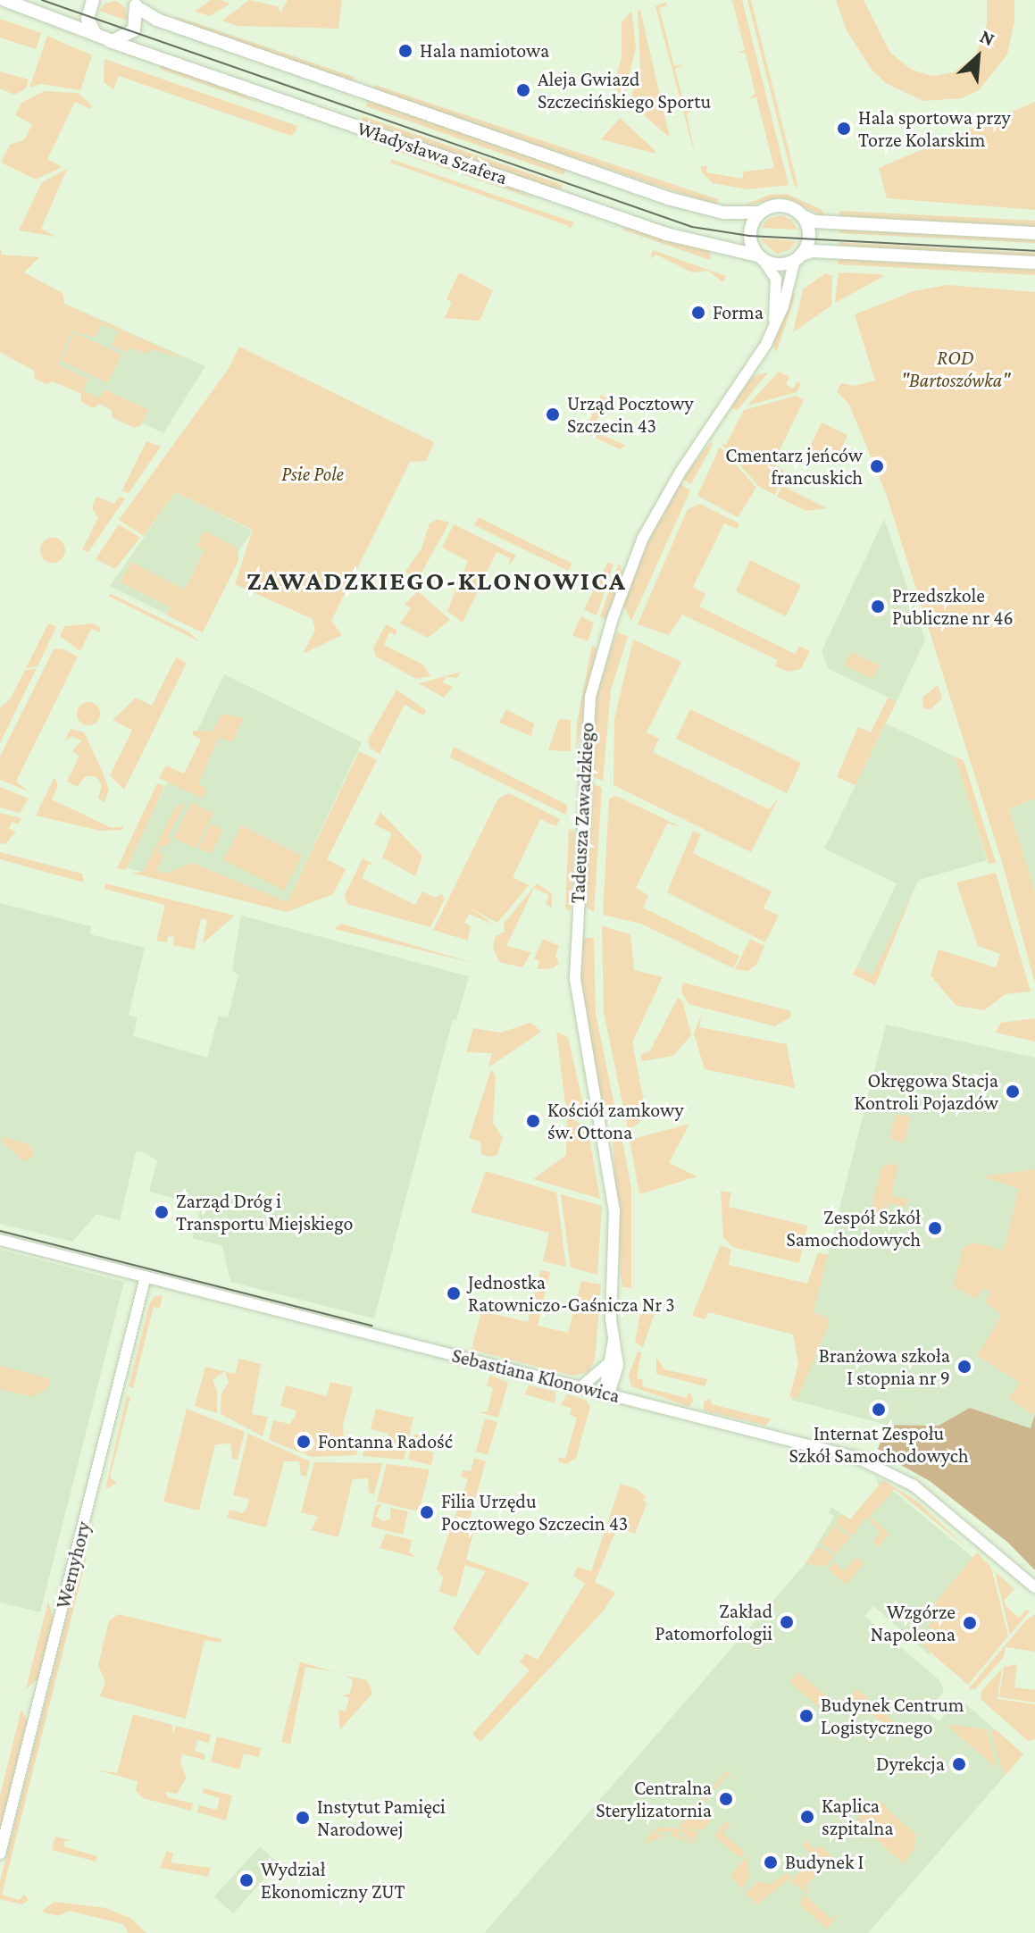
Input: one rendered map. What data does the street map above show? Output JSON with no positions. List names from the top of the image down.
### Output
{
  "streets": {
    "main road": ["Władysława Szafera"],
    "street": ["Tadeusza Zawadzkiego", "Sebastiana Klonowica", "Wernyhory"]
  },
  "crossings": [
    ["Władysława Szafera", "Tadeusza Zawadzkiego"],
    ["Tadeusza Zawadzkiego", "Sebastiana Klonowica"],
    ["Sebastiana Klonowica", "Wernyhory"]
  ],
  "districts": ["ZAWADZKIEGO-KLONOWICA"],
  "parks": ["ROD \"Bartoszówka\"", "Psie Pole"],
  "places": [
    "Hala namiotowa",
    "Aleja Gwiazd Szczecińskiego Sportu",
    "Hala sportowa przy Torze Kolarskim",
    "Forma",
    "Urząd Pocztowy Szczecin 43",
    "Cmentarz jeńców francuskich",
    "Przedszkole Publiczne nr 46",
    "Okręgowa Stacja Kontroli Pojazdów",
    "Kościół zamkowy św. Ottona",
    "Zarząd Dróg i Transportu Miejskiego",
    "Zespół Szkół Samochodowych",
    "Jednostka Ratowniczo-Gaśnicza Nr 3",
    "Branżowa szkoła I stopnia nr 9",
    "Internat Zespołu Szkół Samochodowych",
    "Fontanna Radość",
    "Filia Urzędu Pocztowego Szczecin 43",
    "Zakład Patomorfologii",
    "Wzgórze Napoleona",
    "Budynek Centrum Logistycznego",
    "Dyrekcja",
    "Centralna Sterylizatornia",
    "Kaplica szpitalna",
    "Instytut Pamięci Narodowej",
    "Budynek I",
    "Wydział Ekonomiczny ZUT"
  ],
  "north": "top right"
}
